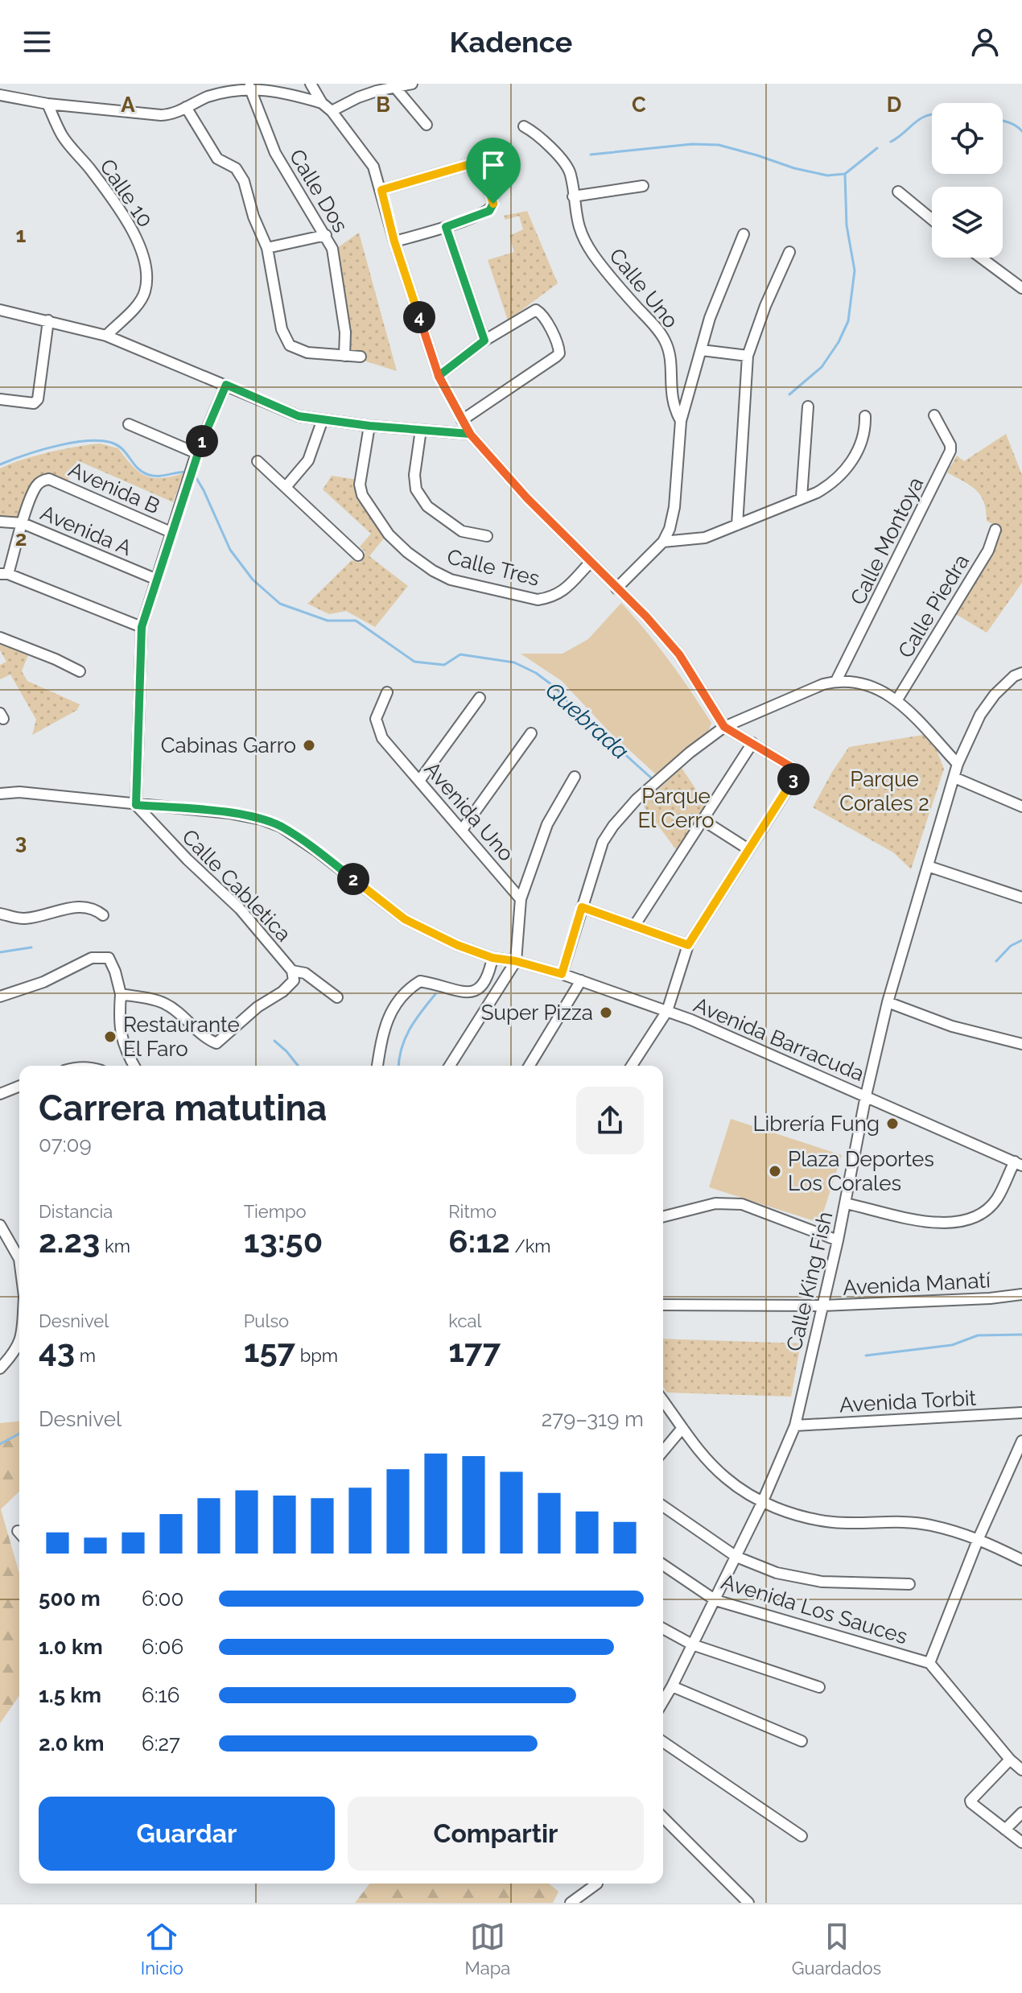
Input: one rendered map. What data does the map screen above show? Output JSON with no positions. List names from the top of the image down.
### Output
{
  "streets": {
    "street": [
      "Calle Dos",
      "Calle 10",
      "Calle Uno",
      "Avenida B",
      "Avenida A",
      "Calle Montoya",
      "Calle Tres",
      "Calle Piedra",
      "Avenida Uno",
      "Calle Cabletica",
      "Avenida Barracuda",
      "Calle King Fish",
      "Avenida Manatí",
      "Avenida Torbit",
      "Avenida Los Sauces"
    ]
  },
  "crossings": [
    ["Avenida B", "Avenida A"],
    ["Calle Cabletica", "Avenida Barracuda"],
    ["Avenida Barracuda", "Calle King Fish"],
    ["Calle King Fish", "Avenida Manatí"],
    ["Calle King Fish", "Avenida Torbit"],
    ["Calle King Fish", "Avenida Los Sauces"]
  ],
  "water": ["Quebrada"],
  "parks": ["Parque Corales 2", "Parque El Cerro"],
  "places": [
    "Cabinas Garro",
    "Super Pizza",
    "Restaurante El Faro",
    "Librería Fung",
    "Plaza Deportes Los Corales"
  ],
  "page": {
    "header": "Kadence",
    "pins": [
      "4",
      "1",
      "3",
      "2"
    ],
    "heading": ["Carrera matutina", "07:09"],
    "stats": [
      ["Distancia", "2.23 km"],
      ["Tiempo", "13:50"],
      ["Ritmo", "6:12 /km"],
      ["Desnivel", "43 m"],
      ["Pulso", "157 bpm"],
      ["kcal", "177"]
    ],
    "chart": ["Desnivel", "279–319 m"],
    "list": [
      {
        "name": "500 m",
        "note": "6:00"
      },
      {
        "name": "1.0 km",
        "note": "6:06"
      },
      {
        "name": "1.5 km",
        "note": "6:16"
      },
      {
        "name": "2.0 km",
        "note": "6:27"
      }
    ],
    "buttons": ["Guardar", "Compartir"],
    "tabs": ["Inicio", "Mapa", "Guardados"]
  },
  "grid": {
    "columns": [
      "A",
      "B",
      "C",
      "D"
    ],
    "rows": ["1", "2", "3"]
  }
}
